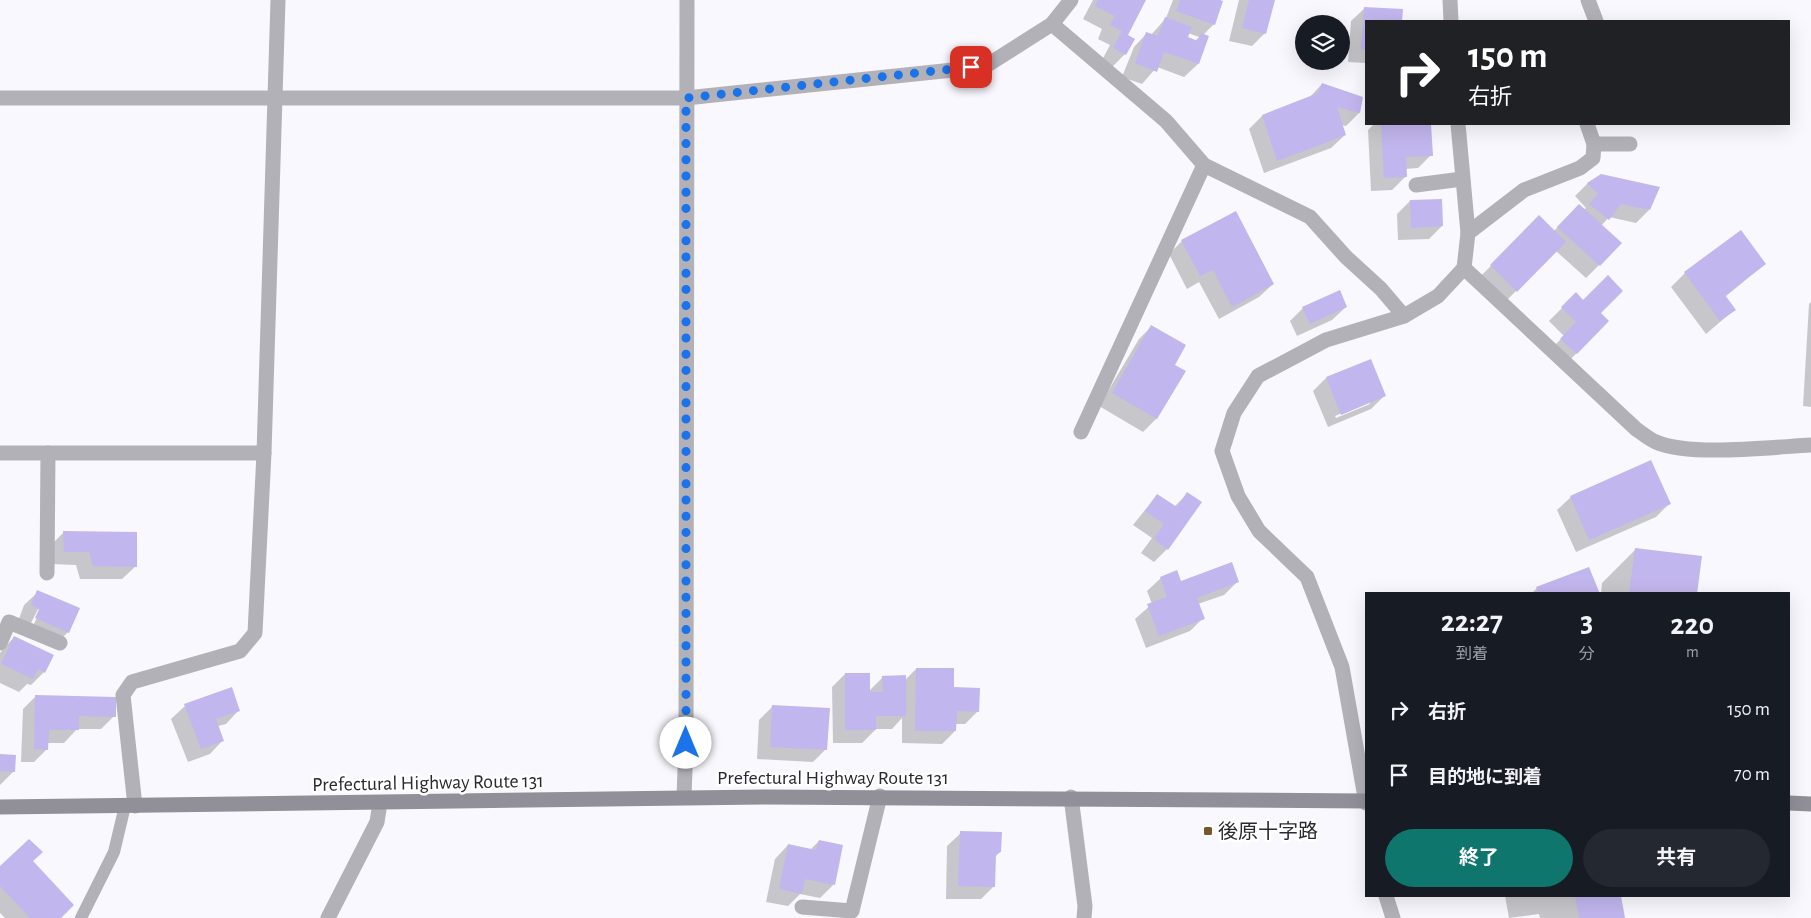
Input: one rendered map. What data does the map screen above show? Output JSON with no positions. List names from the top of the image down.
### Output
{
  "streets": {
    "main road": ["Prefectural Highway Route 131"]
  },
  "places": {
    "transit": ["後原十字路"]
  },
  "page": {
    "turn": ["150 m", "右折"],
    "eta": [
      "22:27",
      "到着",
      "3",
      "分",
      "220",
      "m"
    ],
    "list": [
      {
        "name": "右折",
        "value": "150 m"
      },
      {
        "name": "目的地に到着",
        "value": "70 m"
      }
    ],
    "buttons": ["終了", "共有"]
  }
}
